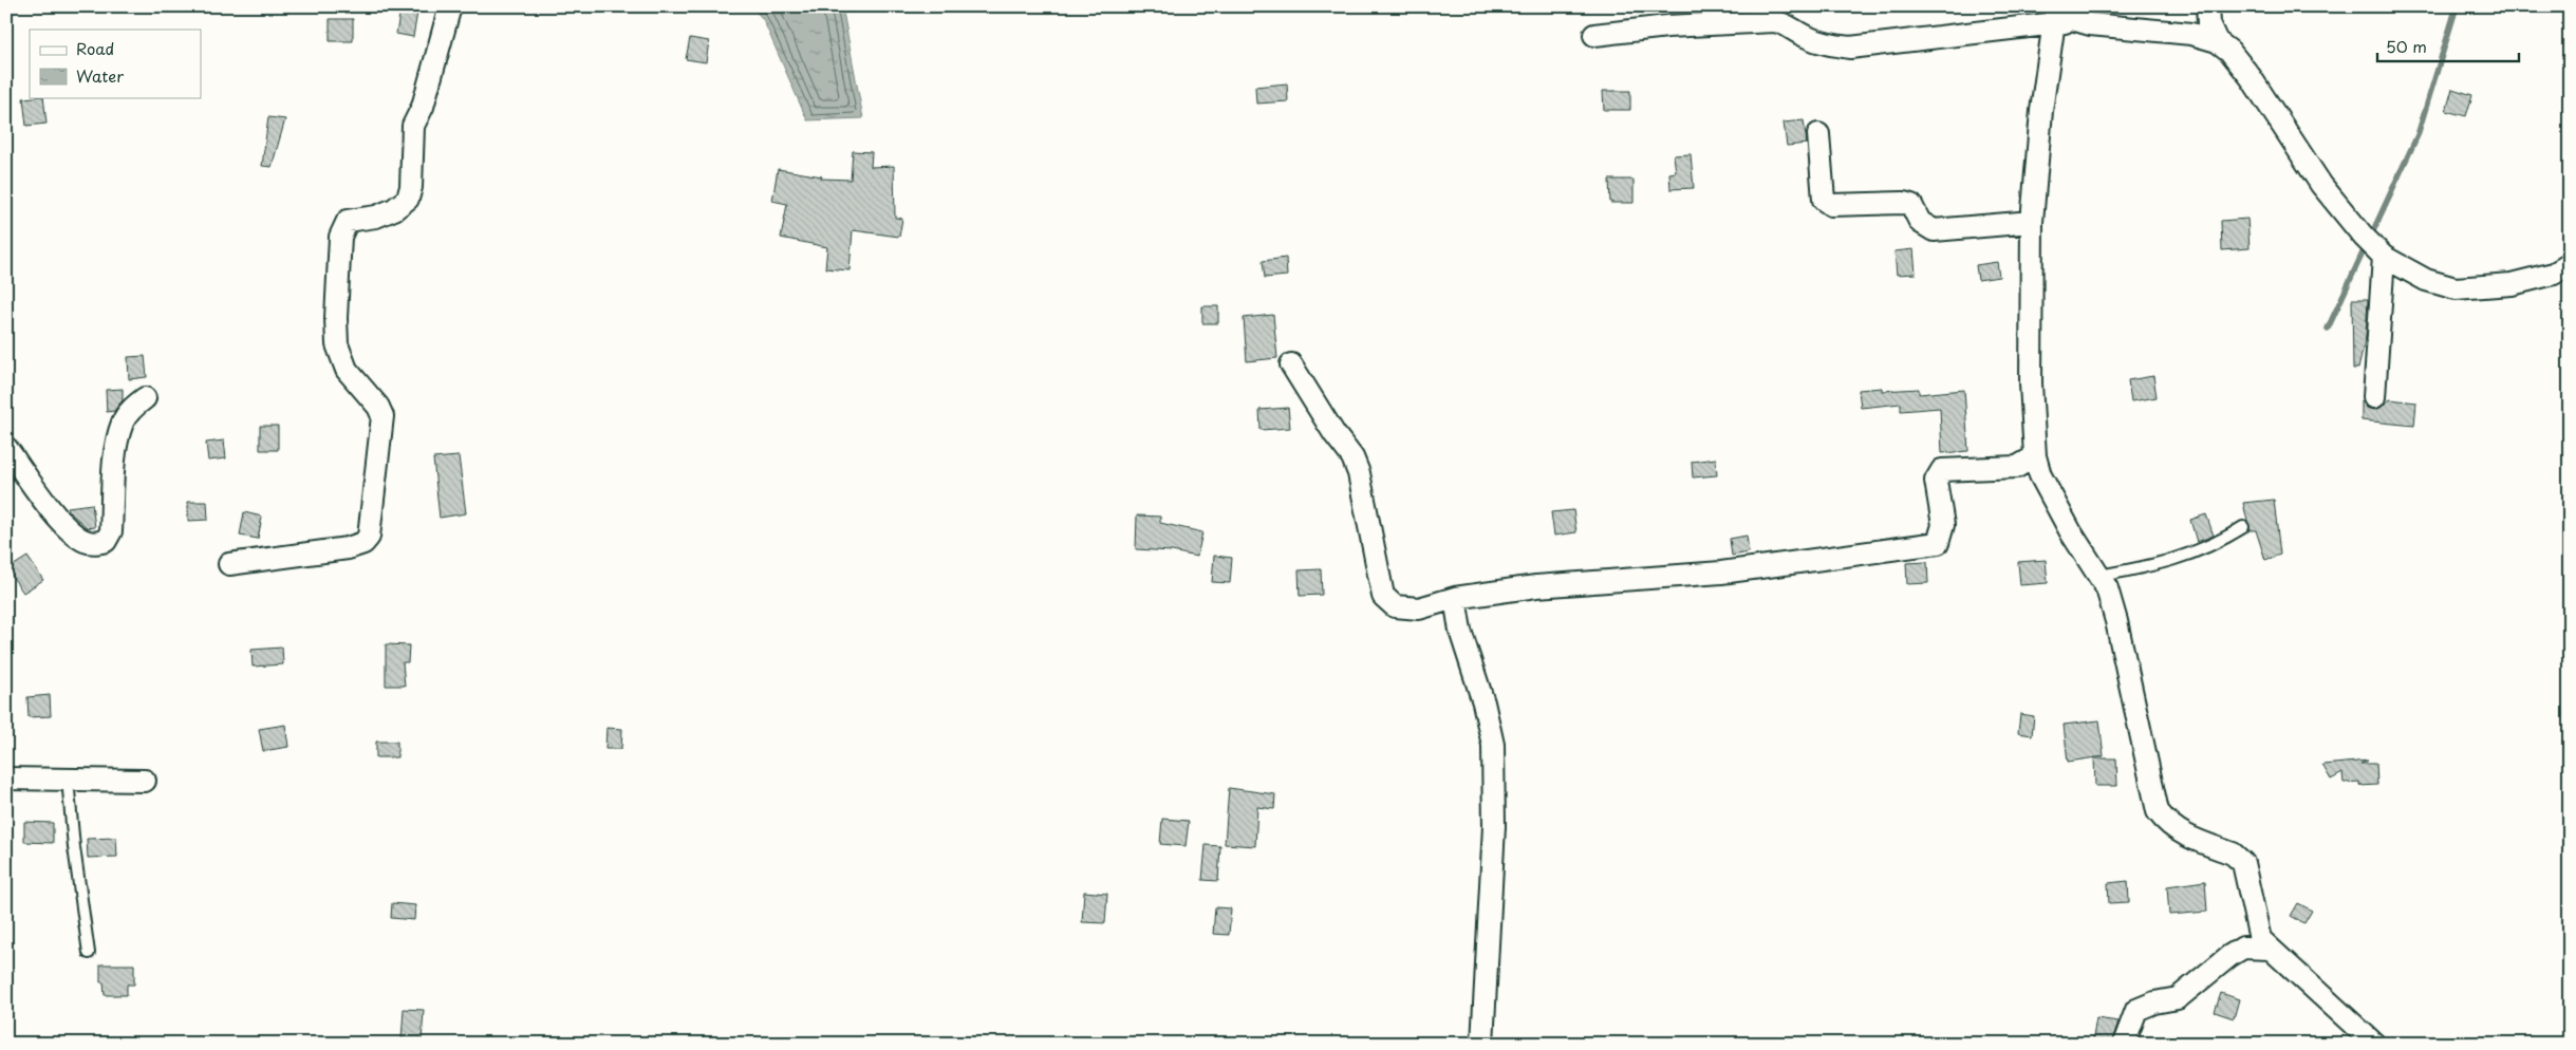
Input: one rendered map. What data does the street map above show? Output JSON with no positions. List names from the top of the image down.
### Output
{
  "legend": ["Road", "Water"],
  "scale_bar": "50 m"
}
